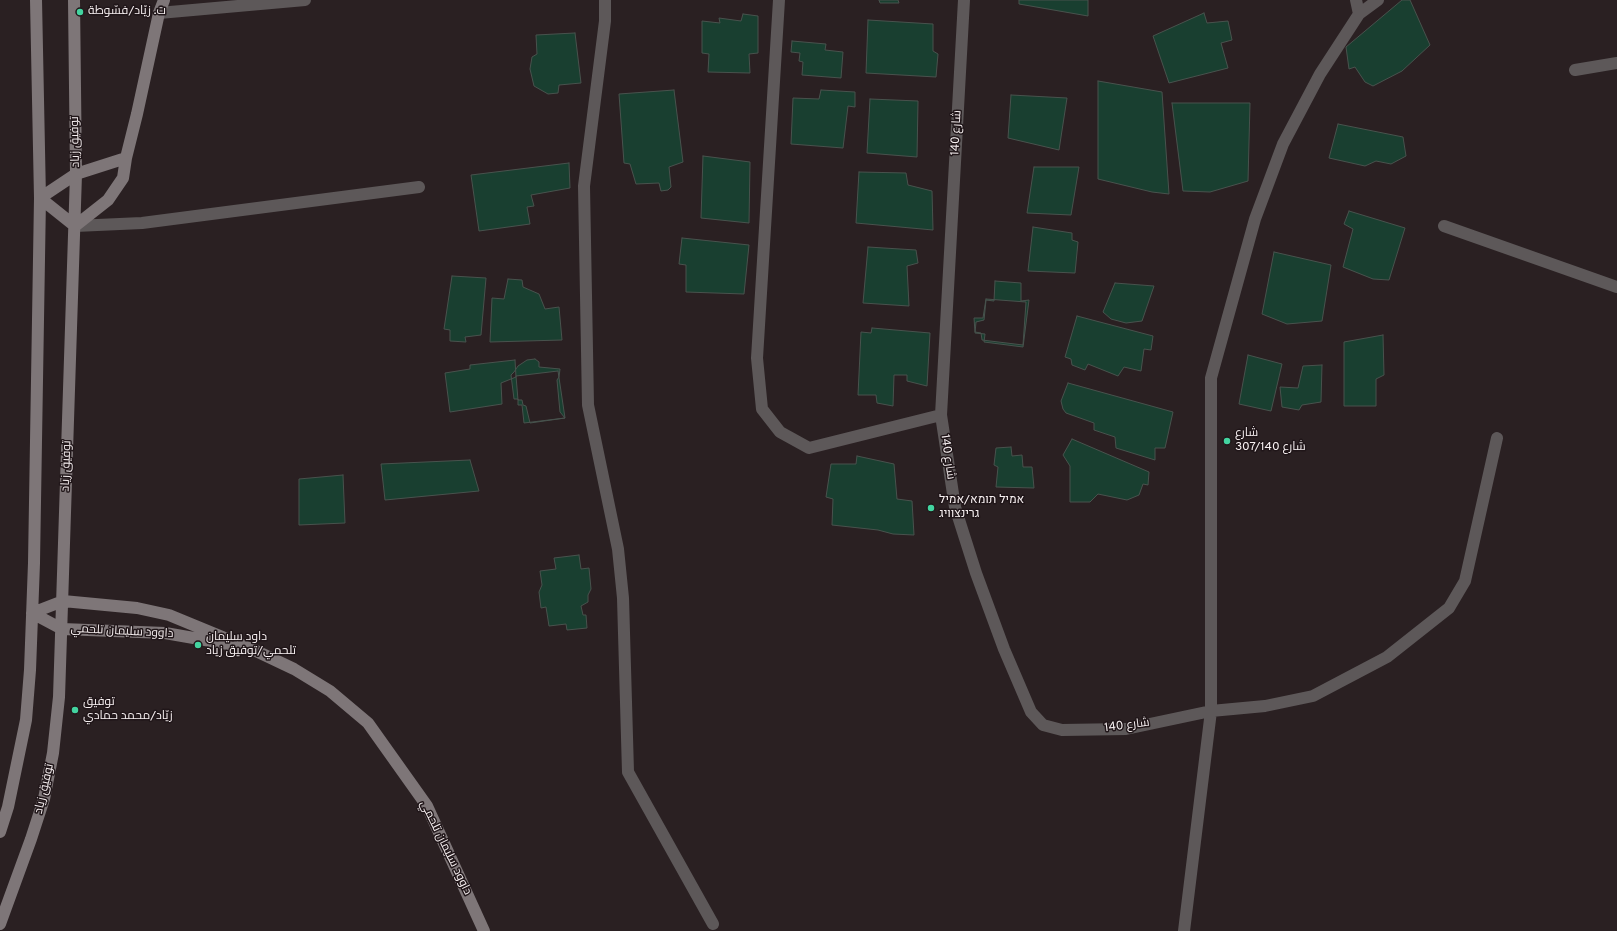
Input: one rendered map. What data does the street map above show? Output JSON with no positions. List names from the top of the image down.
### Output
{
  "streets": {
    "main road": ["توفيق زياد", "داوود سليمان تلحمي"],
    "street": ["شارع 140"]
  },
  "crossings": [
    ["توفيق زياد", "داوود سليمان تلحمي"]
  ],
  "places": [
    "ت. زيّاد/فسّوطة",
    "شارع 307/شارع 140",
    "אמיל תומא/אמיל גרינצוויג",
    "داود سليمان تلحمي/توفيق زياد",
    "توفيق زيّاد/محمد حمادي"
  ]
}
